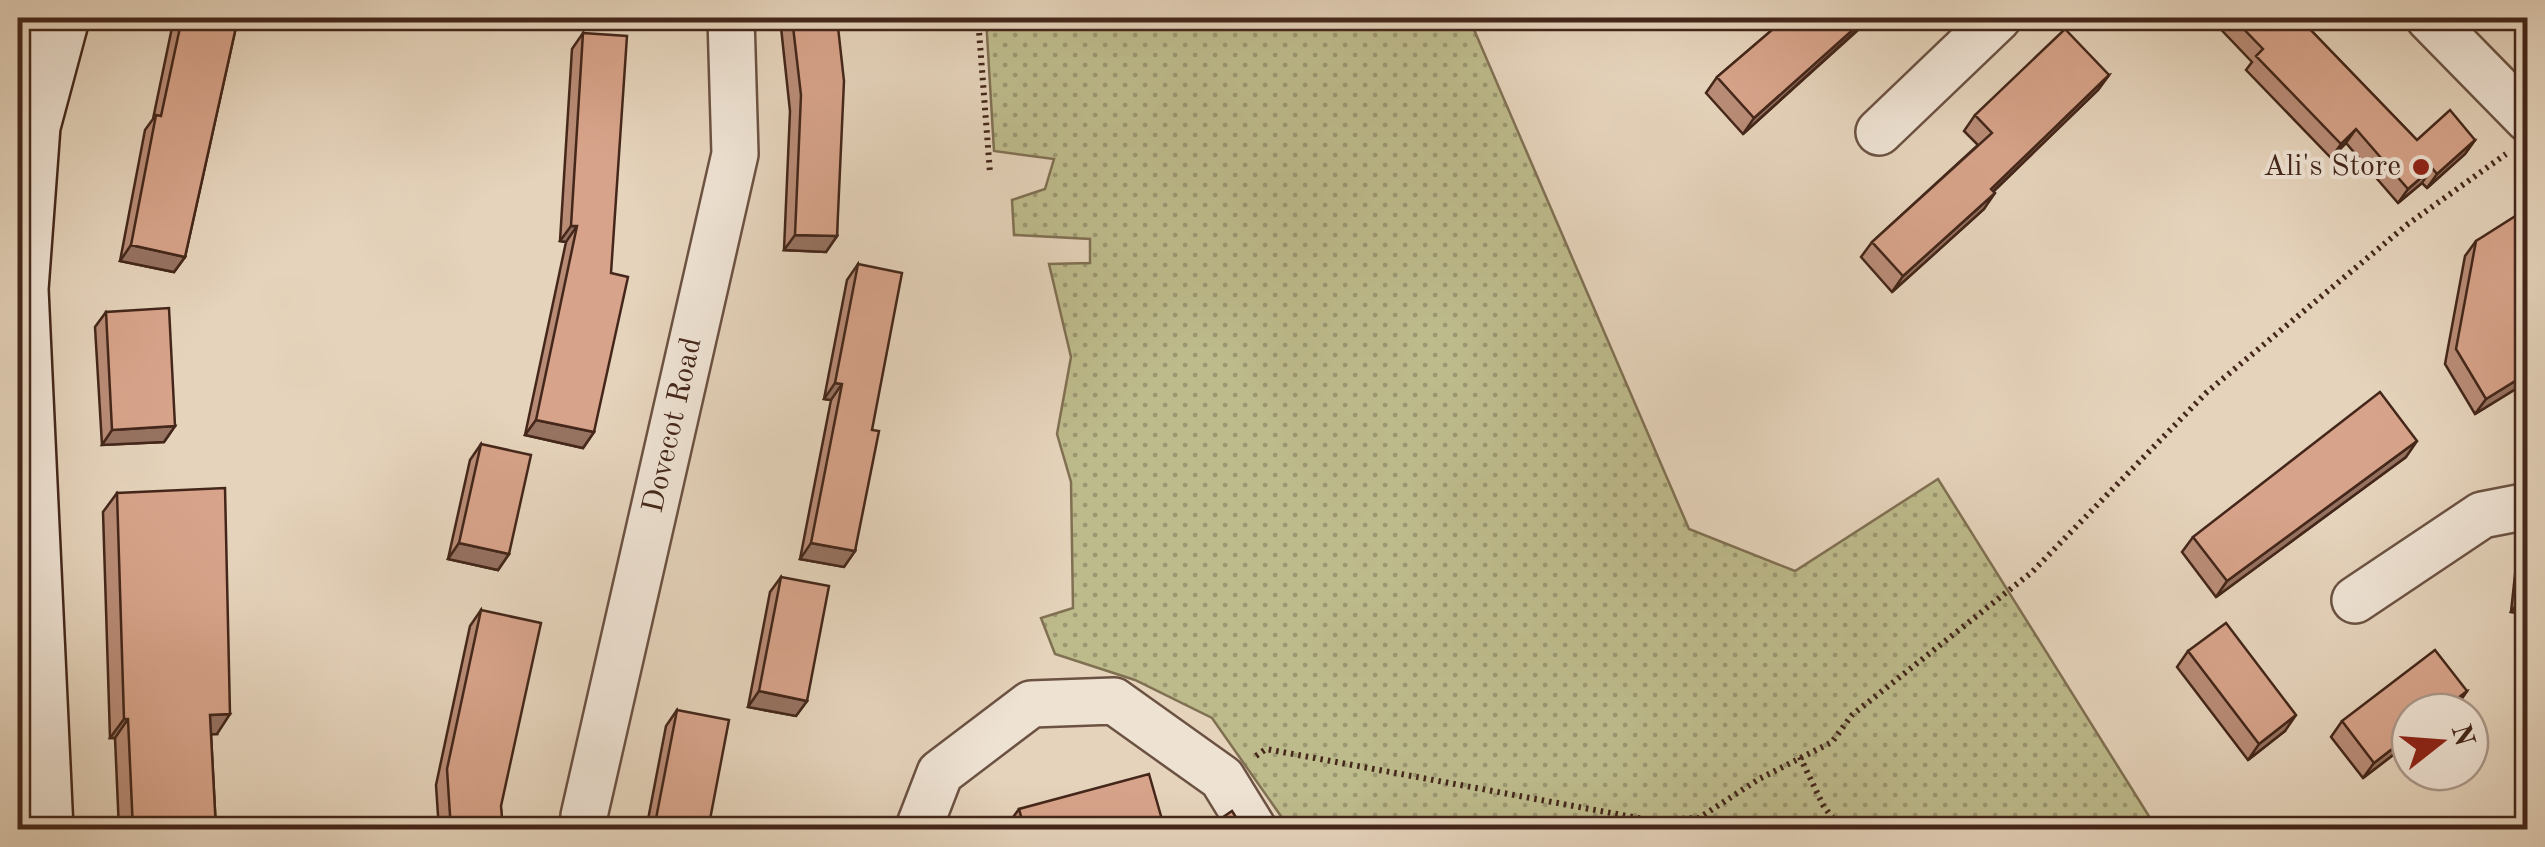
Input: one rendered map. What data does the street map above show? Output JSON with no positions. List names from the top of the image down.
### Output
{
  "streets": {
    "street": ["Dovecot Road"]
  },
  "places": ["Ali's Store"],
  "north": "right"
}
